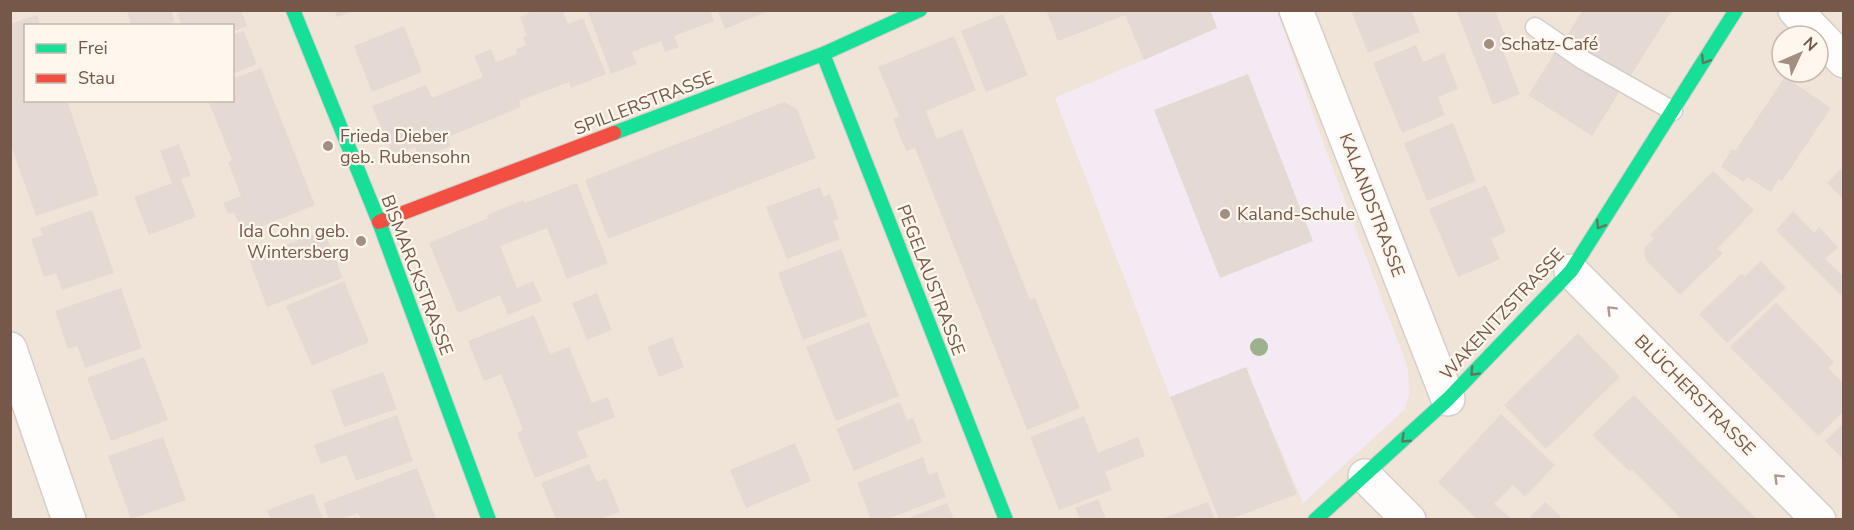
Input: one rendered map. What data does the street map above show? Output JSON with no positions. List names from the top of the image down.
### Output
{
  "streets": {
    "street": [
      "SPILLERSTRASSE",
      "KALANDSTRASSE",
      "BISMARCKSTRASSE",
      "PEGELAUSTRASSE",
      "WAKENITZSTRASSE",
      "BLÜCHERSTRASSE"
    ]
  },
  "crossings": [
    ["SPILLERSTRASSE", "BISMARCKSTRASSE"],
    ["SPILLERSTRASSE", "PEGELAUSTRASSE"],
    ["KALANDSTRASSE", "WAKENITZSTRASSE"],
    ["WAKENITZSTRASSE", "BLÜCHERSTRASSE"]
  ],
  "one_way": ["WAKENITZSTRASSE", "BLÜCHERSTRASSE"],
  "places": [
    "Schatz-Café",
    "Frieda Dieber geb. Rubensohn",
    "Kaland-Schule",
    "Ida Cohn geb. Wintersberg"
  ],
  "legend": ["Frei", "Stau"],
  "north": "top right"
}
